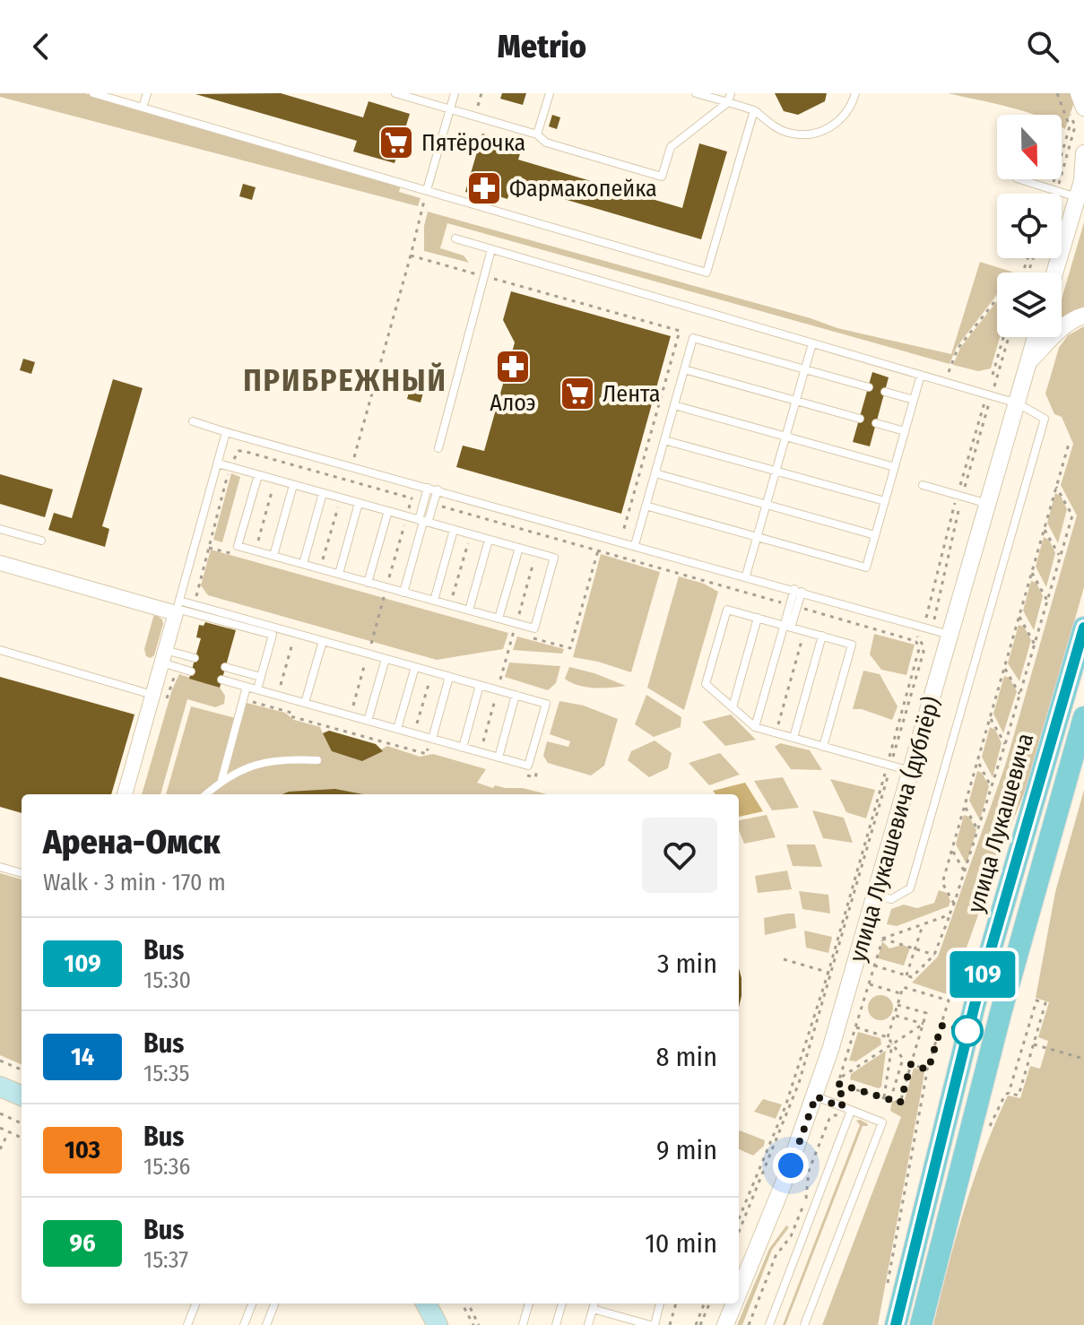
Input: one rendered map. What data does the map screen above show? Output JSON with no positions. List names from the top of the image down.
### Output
{
  "streets": {
    "main road": ["улица Лукашевича"],
    "street": ["улица Лукашевича (дублёр)"]
  },
  "districts": ["ПРИБРЕЖНЫЙ"],
  "places": {
    "supermarket": ["Пятёрочка", "Лента"],
    "pharmacy": ["Фармакопейка", "Алоэ"]
  },
  "lines": ["bus line 109"],
  "north": "bottom",
  "page": {
    "header": "Metrio",
    "on_map": "109",
    "heading": ["Арена-Омск", "Walk · 3 min · 170 m"],
    "list": [
      {
        "mark": "109",
        "name": "Bus",
        "note": "15:30",
        "value": "3 min"
      },
      {
        "mark": "14",
        "name": "Bus",
        "note": "15:35",
        "value": "8 min"
      },
      {
        "mark": "103",
        "name": "Bus",
        "note": "15:36",
        "value": "9 min"
      },
      {
        "mark": "96",
        "name": "Bus",
        "note": "15:37",
        "value": "10 min"
      }
    ]
  }
}
